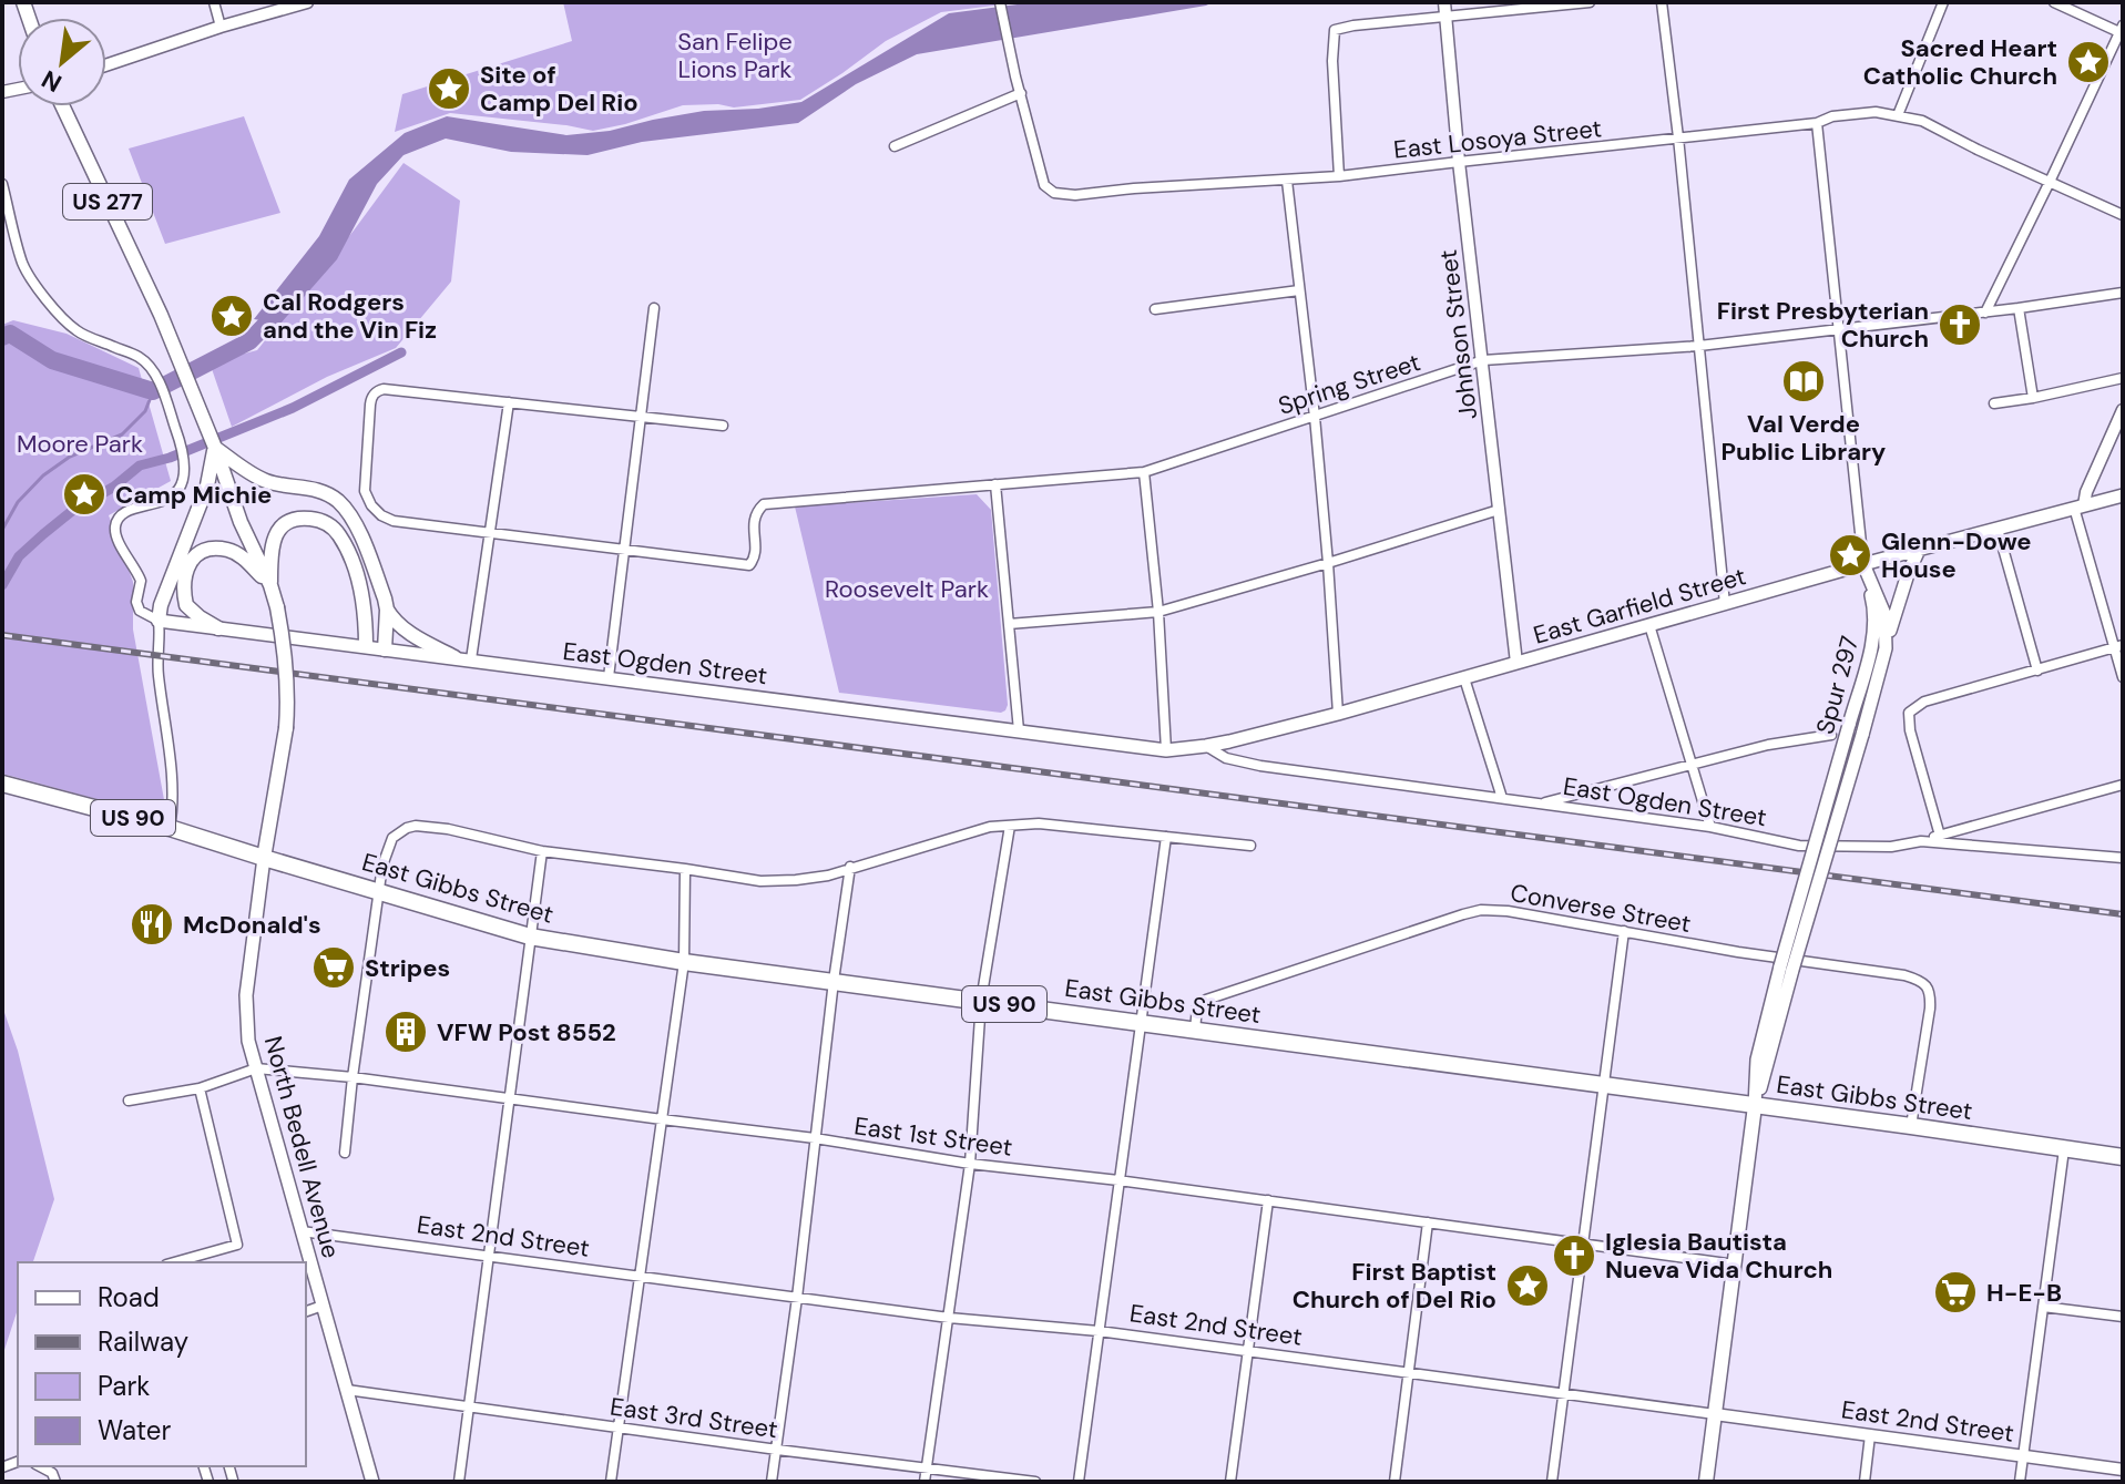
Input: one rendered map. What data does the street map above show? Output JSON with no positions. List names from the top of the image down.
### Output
{
  "streets": {
    "highway": ["US 90", "East Gibbs Street"],
    "main road": [
      "US 277",
      "East Garfield Street",
      "East Ogden Street",
      "Spur 297",
      "North Bedell Avenue"
    ],
    "street": [
      "East Losoya Street",
      "Johnson Street",
      "Spring Street",
      "Converse Street",
      "East 1st Street",
      "East 2nd Street",
      "East 3rd Street"
    ]
  },
  "crossings": [
    ["East Losoya Street", "Johnson Street"],
    ["US 277", "North Bedell Avenue"],
    ["Johnson Street", "Spring Street"],
    ["Johnson Street", "East Garfield Street"],
    ["East Garfield Street", "East Ogden Street"],
    ["East Garfield Street", "Spur 297"],
    ["Spur 297", "East Gibbs Street"],
    ["East Gibbs Street", "Converse Street"],
    ["East Gibbs Street", "North Bedell Avenue"],
    ["East 1st Street", "North Bedell Avenue"],
    ["North Bedell Avenue", "East 2nd Street"],
    ["North Bedell Avenue", "East 3rd Street"]
  ],
  "parks": ["San Felipe Lions Park", "Moore Park", "Roosevelt Park"],
  "places": {
    "place": [
      "Sacred Heart Catholic Church",
      "Site of Camp Del Rio",
      "Cal Rodgers and the Vin Fiz",
      "Camp Michie",
      "Glenn-Dowe House",
      "First Baptist Church of Del Rio"
    ],
    "church": ["First Presbyterian Church", "Iglesia Bautista Nueva Vida Church"],
    "library": ["Val Verde Public Library"],
    "restaurant": ["McDonald's"],
    "supermarket": ["Stripes", "H-E-B"],
    "building": ["VFW Post 8552"]
  },
  "legend": [
    "Road",
    "Railway",
    "Park",
    "Water"
  ],
  "north": "bottom left"
}
